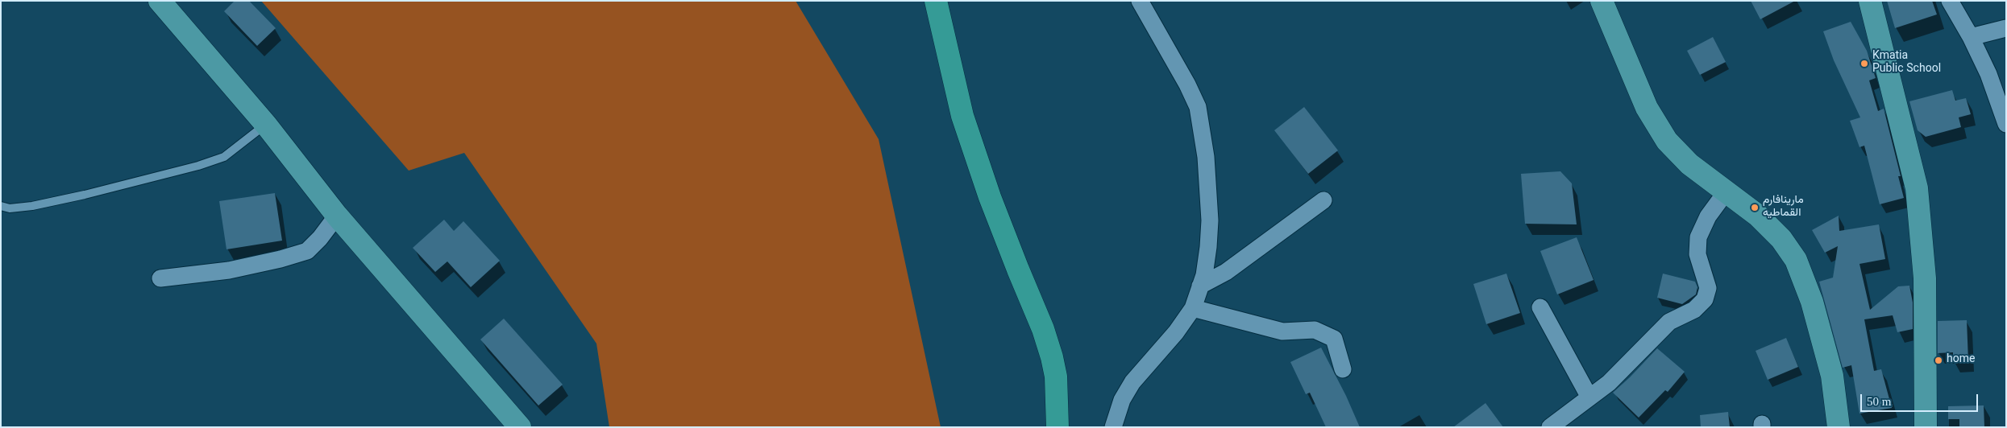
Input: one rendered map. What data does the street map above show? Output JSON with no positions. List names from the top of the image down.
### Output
{
  "places": ["Kmatia Public School", "مارينافارم القماطيه", "home"],
  "scale_bar": "50 m"
}
